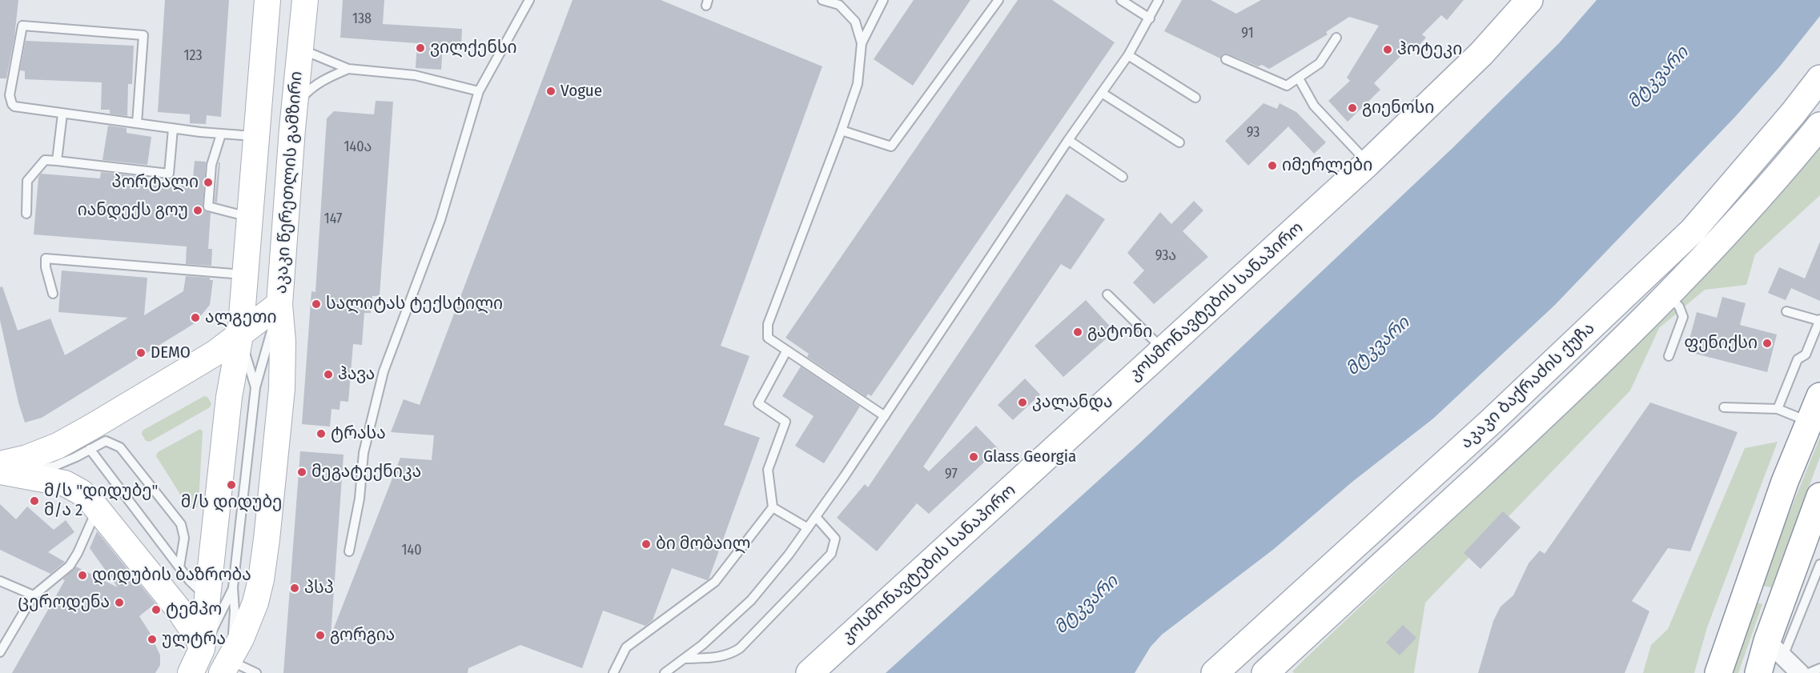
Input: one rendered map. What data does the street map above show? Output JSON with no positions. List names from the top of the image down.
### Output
{
  "streets": {
    "main road": ["აკაკი წერეთლის გამზირი", "კოსმონავტების სანაპირო", "აკაკი ბაქრაძის ქუჩა"]
  },
  "water": ["მტკვარი"],
  "places": [
    "ვილქენსი",
    "ჰოტეკი",
    "Vogue",
    "გიენოსი",
    "იმერლები",
    "პორტალი",
    "იანდექს გოუ",
    "სალიტას ტექსტილი",
    "ალგეთი",
    "გატონი",
    "ფენიქსი",
    "DEMO",
    "ჰავა",
    "კალანდა",
    "ტრასა",
    "Glass Georgia",
    "მეგატექნიკა",
    "მ/ს დიდუბე",
    "მ/ს \"დიდუბე\" მ/ა 2",
    "ბი მობაილ",
    "დიდუბის ბაზრობა",
    "პსპ",
    "ცეროდენა",
    "ტემპო",
    "გორგია",
    "ულტრა"
  ],
  "house_numbers": [
    "138",
    "91",
    "123",
    "93",
    "140ა",
    "147",
    "93ა",
    "97",
    "140"
  ]
}
